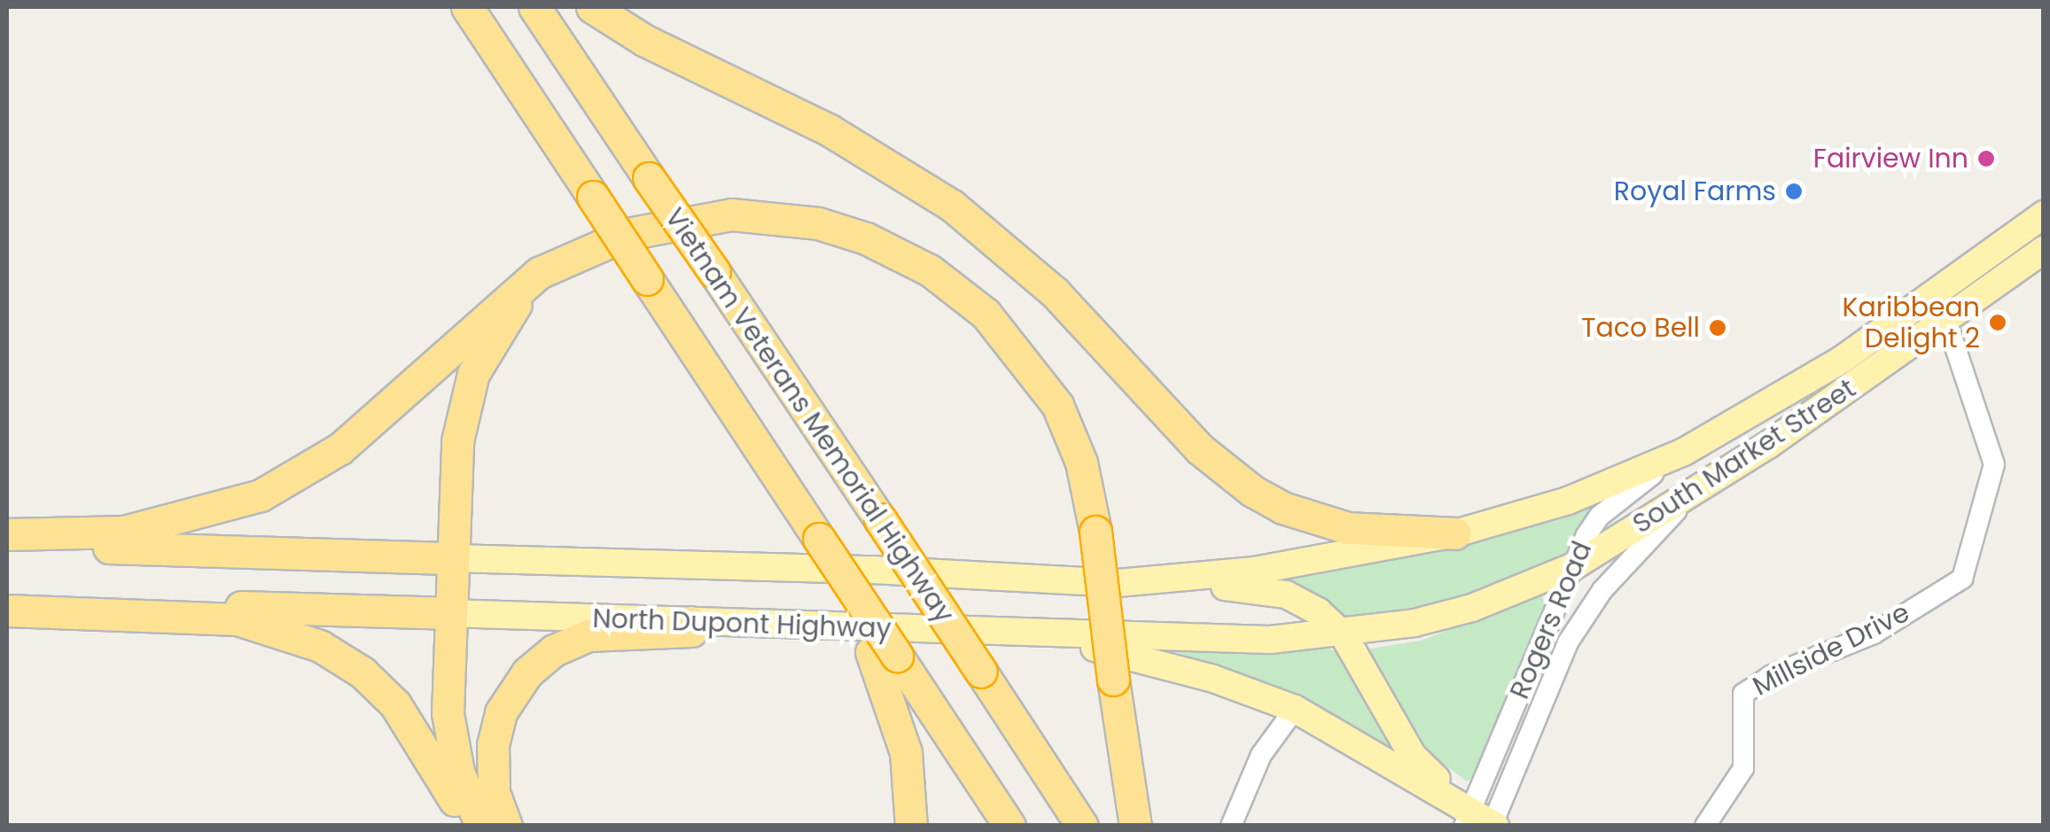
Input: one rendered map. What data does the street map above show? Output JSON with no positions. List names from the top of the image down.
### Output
{
  "streets": {
    "highway": ["Vietnam Veterans Memorial Highway", "North Dupont Highway"],
    "main road": ["South Market Street"],
    "street": ["Rogers Road", "Millside Drive"]
  },
  "crossings": [
    ["South Market Street", "Rogers Road"],
    ["South Market Street", "North Dupont Highway"],
    ["South Market Street", "Millside Drive"],
    ["Rogers Road", "North Dupont Highway"]
  ],
  "places": [
    "Fairview Inn",
    "Royal Farms",
    "Karibbean Delight 2",
    "Taco Bell"
  ]
}
